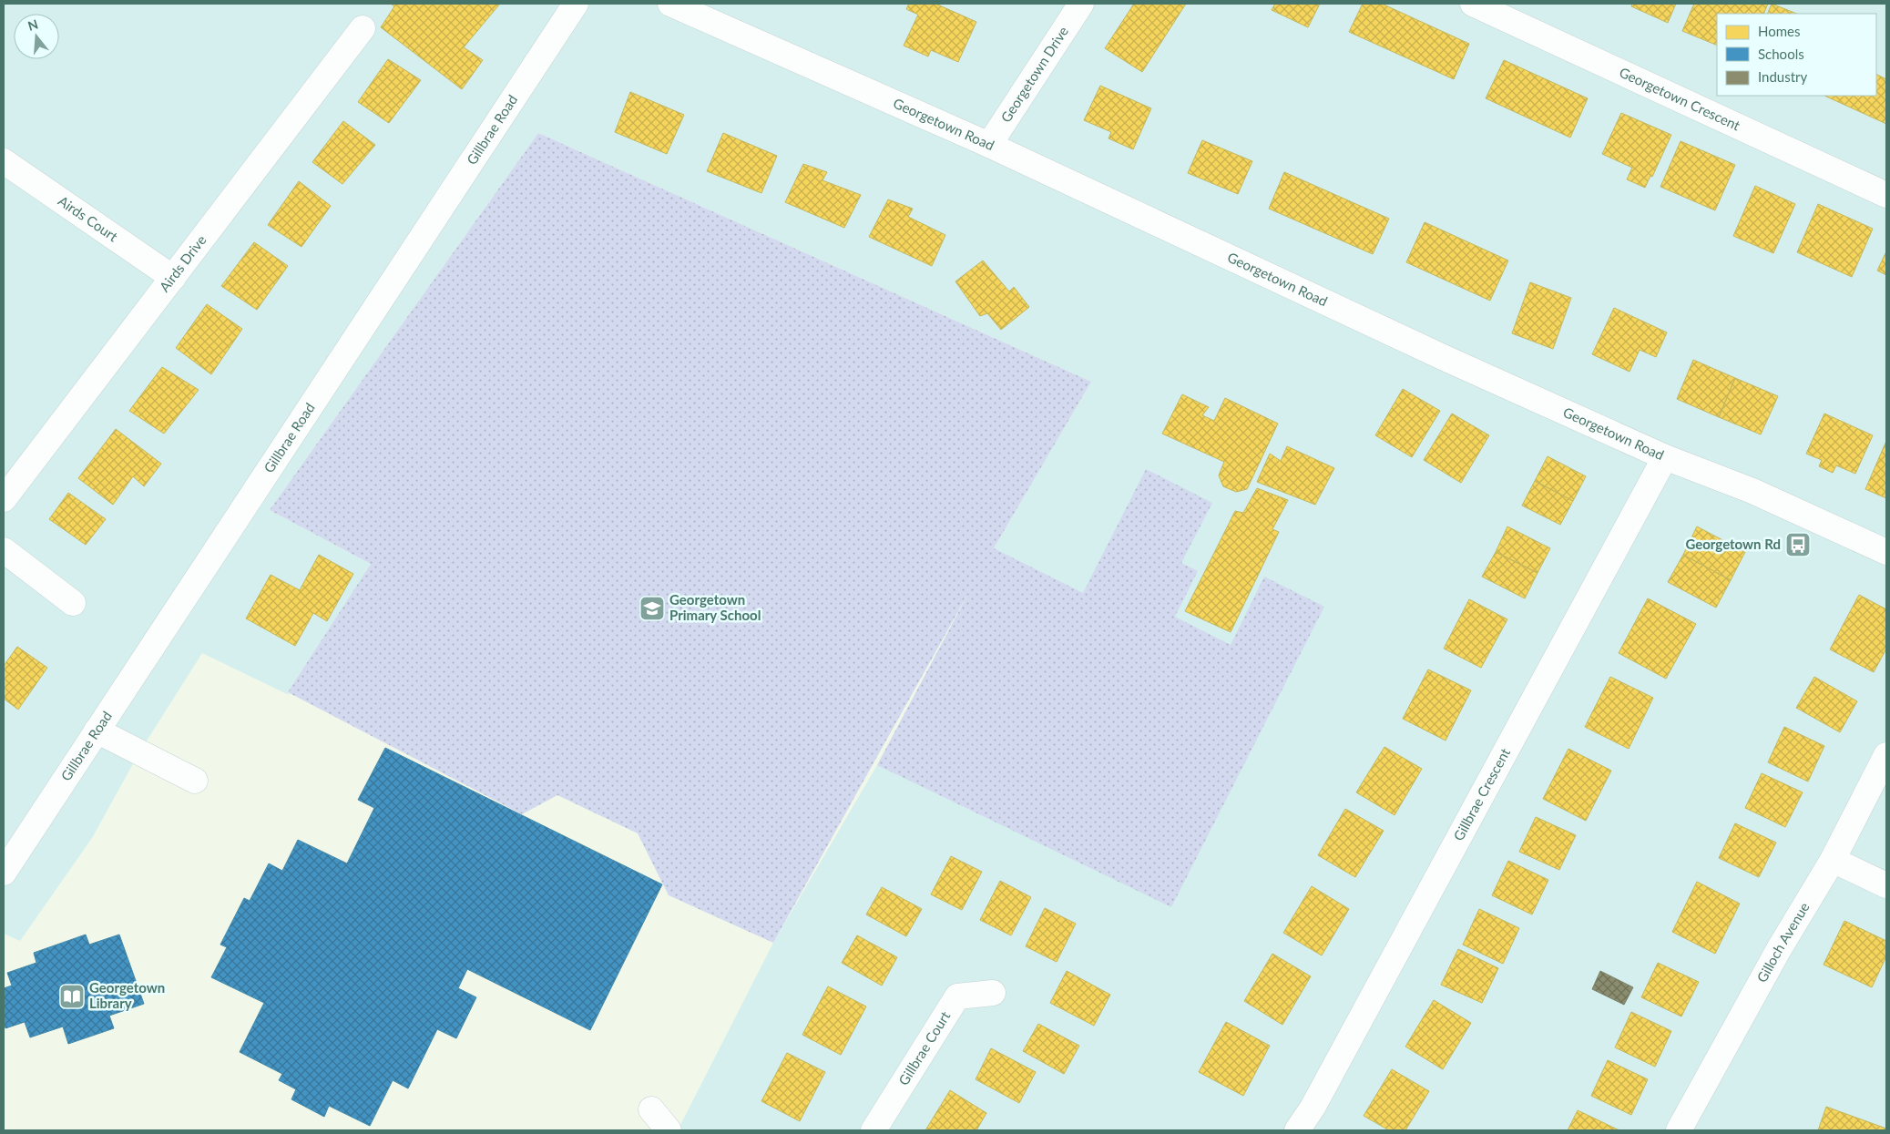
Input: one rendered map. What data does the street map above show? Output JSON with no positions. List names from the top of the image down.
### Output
{
  "streets": {
    "street": [
      "Georgetown Drive",
      "Georgetown Crescent",
      "Georgetown Road",
      "Gillbrae Road",
      "Airds Court",
      "Airds Drive",
      "Gillbrae Crescent",
      "Gilloch Avenue",
      "Gillbrae Court"
    ]
  },
  "crossings": [
    ["Georgetown Drive", "Georgetown Road"],
    ["Georgetown Road", "Gillbrae Crescent"],
    ["Airds Court", "Airds Drive"]
  ],
  "places": {
    "bus stop": ["Georgetown Rd"],
    "school or university": ["Georgetown Primary School"],
    "library": ["Georgetown Library"]
  },
  "legend": ["Homes", "Schools", "Industry"],
  "north": "top"
}
